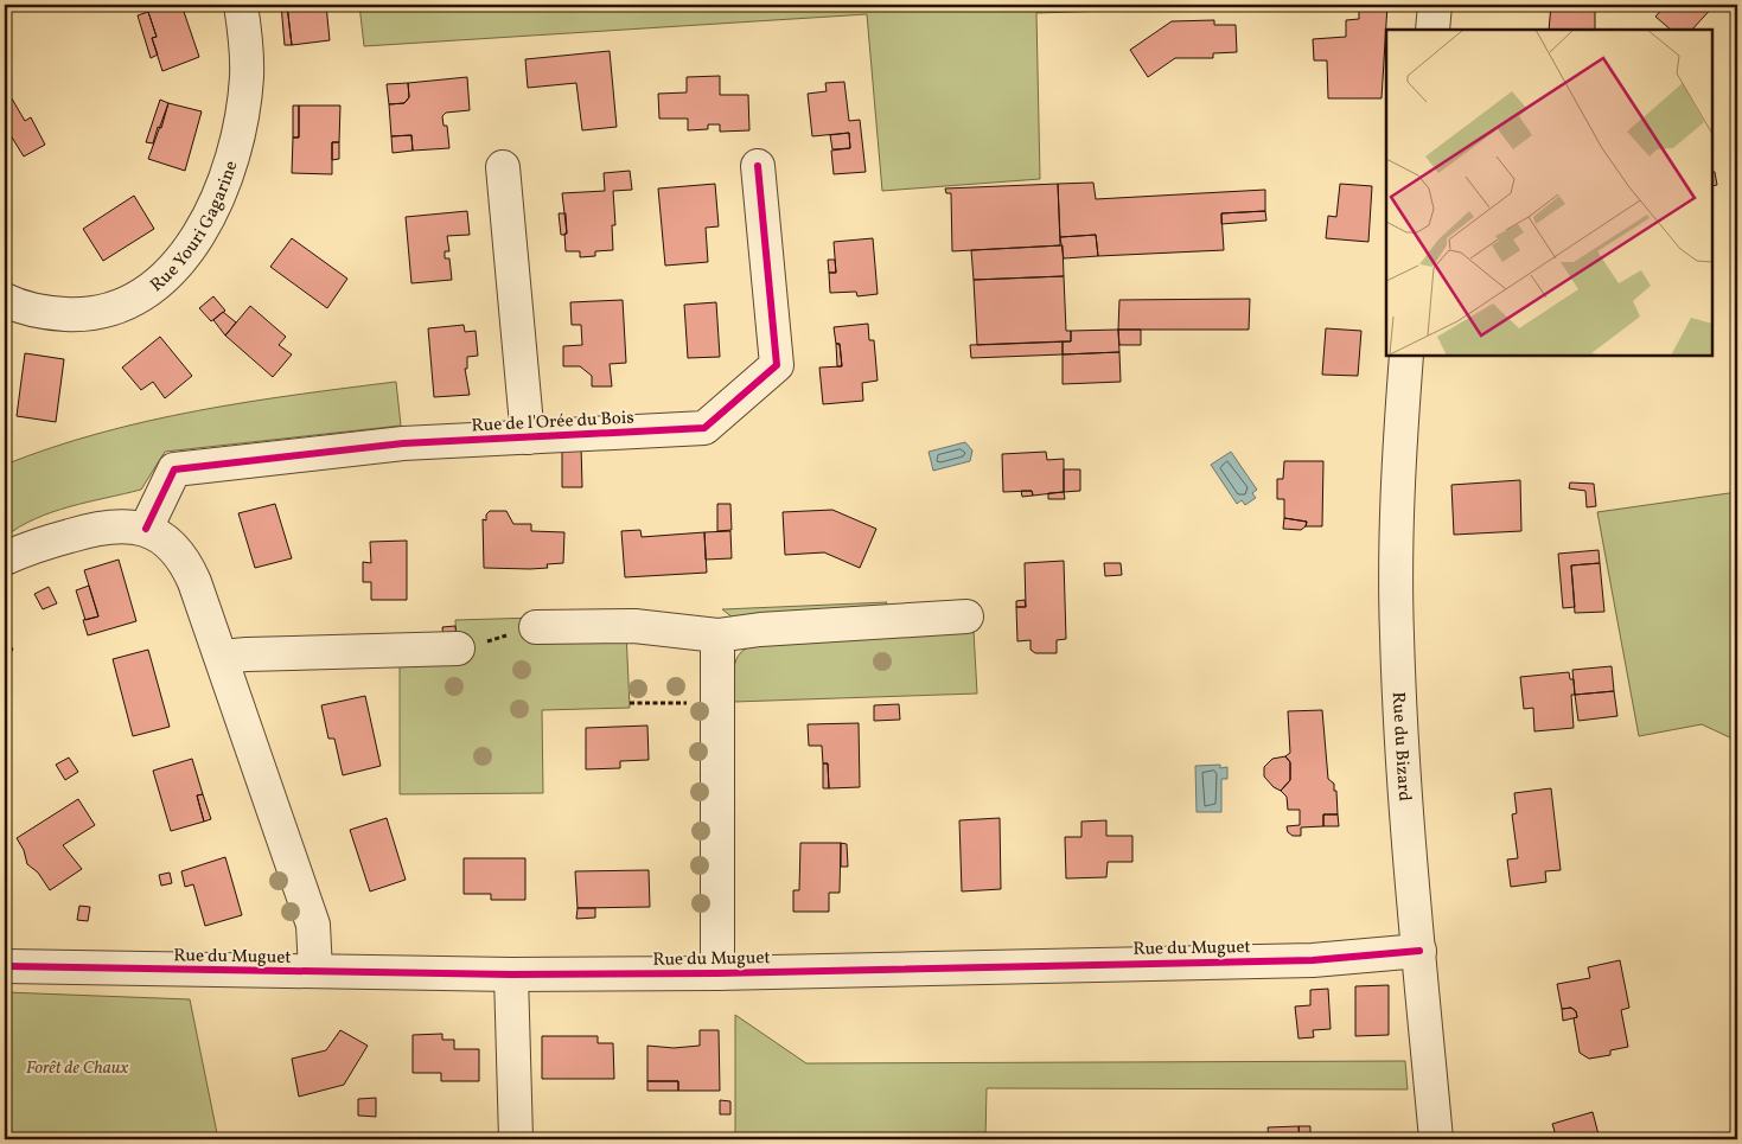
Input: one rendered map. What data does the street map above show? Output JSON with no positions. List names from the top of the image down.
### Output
{
  "streets": {
    "street": [
      "Rue Youri Gagarine",
      "Rue de l'Orée du Bois",
      "Rue du Bizard",
      "Rue du Muguet"
    ]
  },
  "crossings": [
    ["Rue de l'Orée du Bois", "Rue du Muguet"],
    ["Rue du Bizard", "Rue du Muguet"]
  ],
  "parks": ["Forêt de Chaux"]
}
